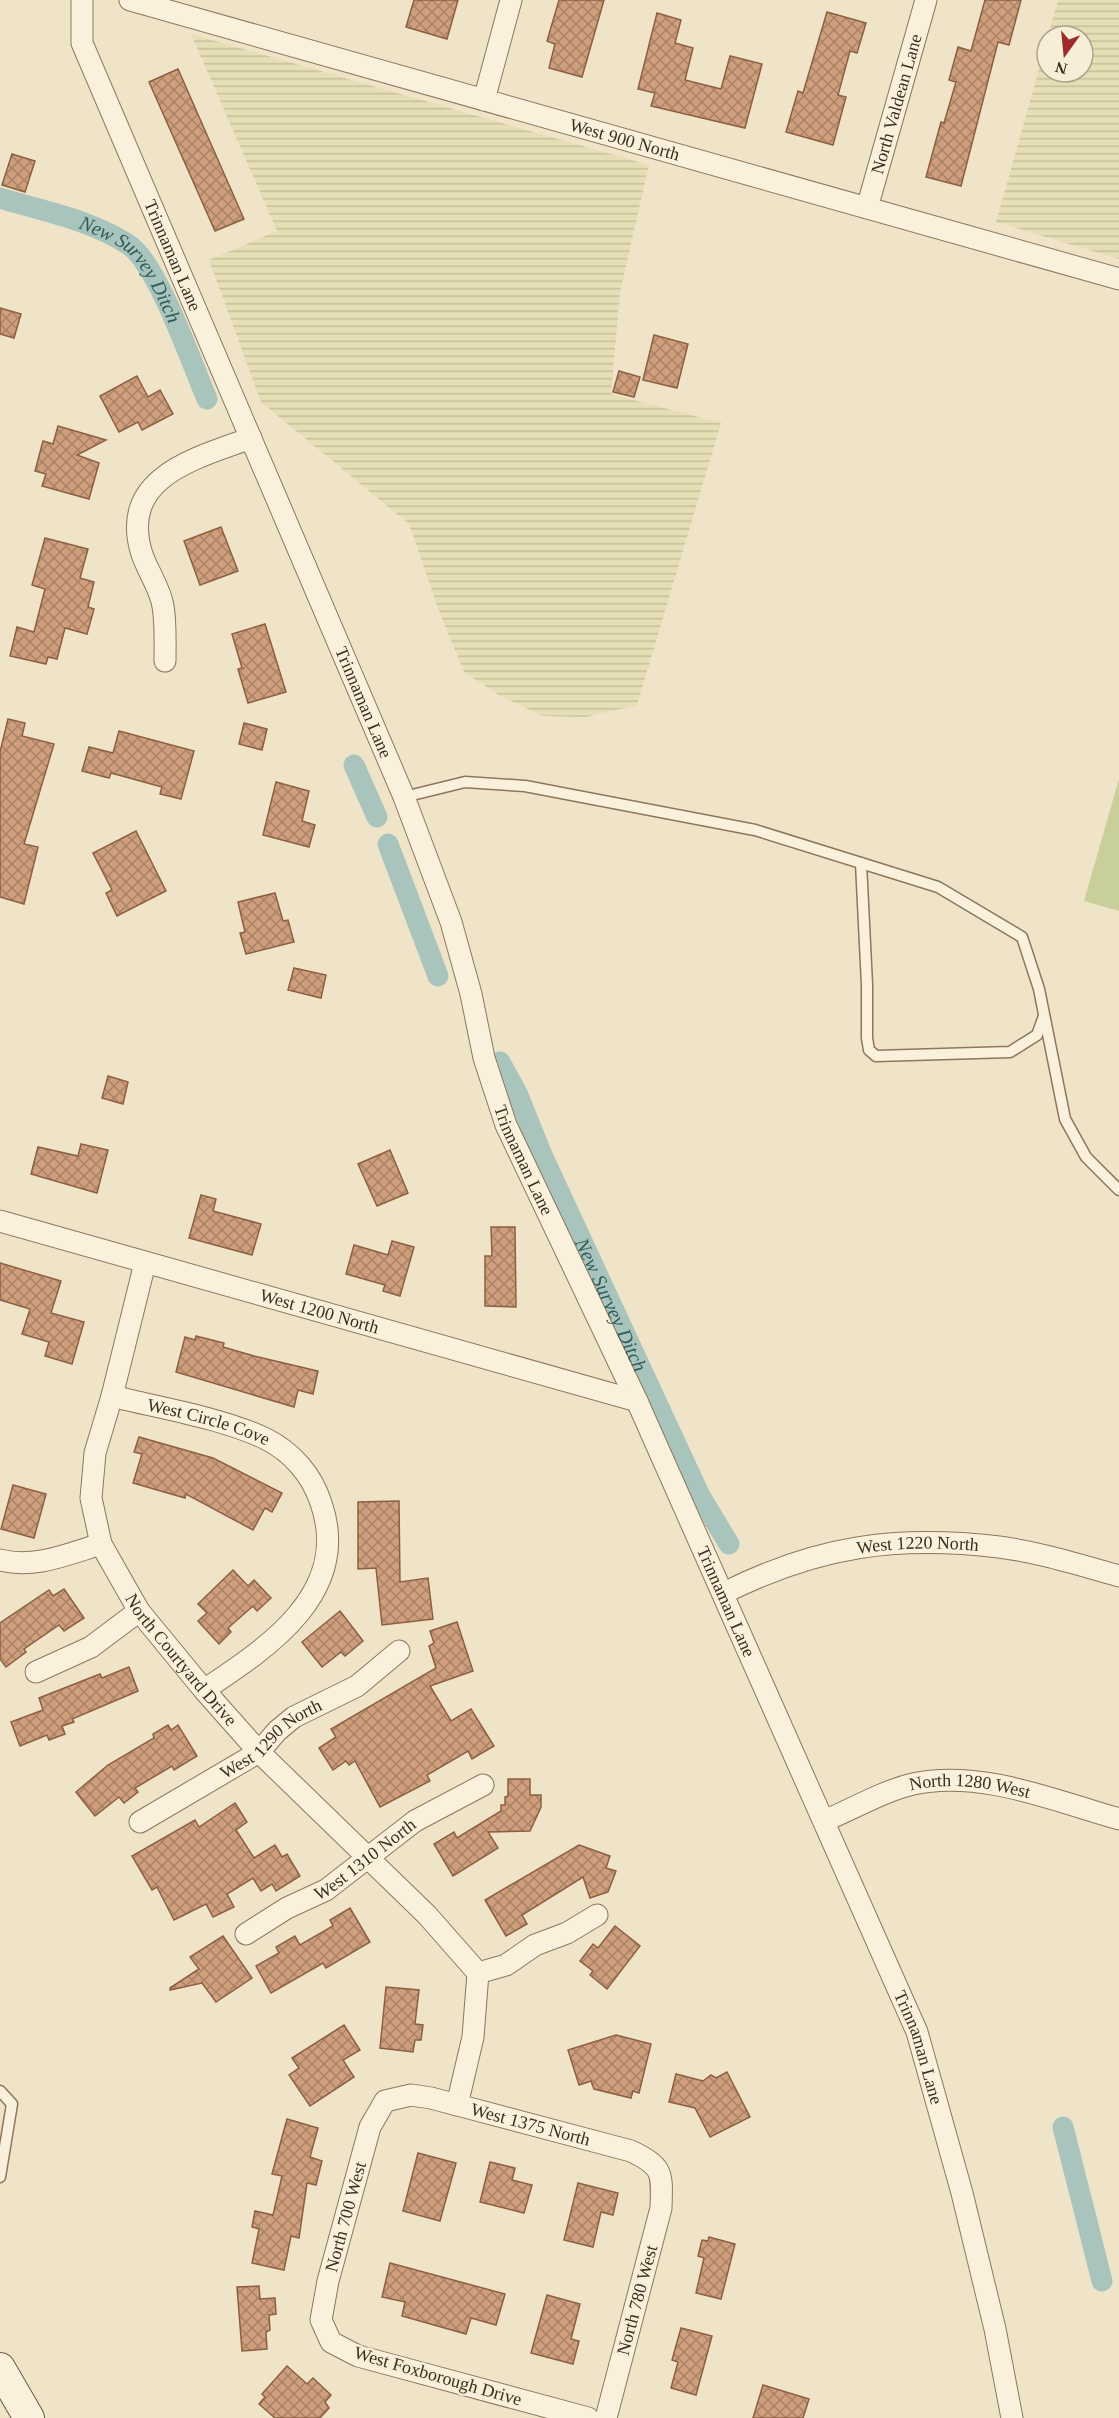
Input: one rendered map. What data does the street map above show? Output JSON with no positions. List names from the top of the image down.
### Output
{
  "streets": {
    "street": [
      "North Valdean Lane",
      "West 900 North",
      "Trinnaman Lane",
      "West 1200 North",
      "West Circle Cove",
      "West 1220 North",
      "North Courtyard Drive",
      "West 1290 North",
      "North 1280 West",
      "West 1310 North",
      "West 1375 North",
      "North 700 West",
      "North 780 West",
      "West Foxborough Drive"
    ]
  },
  "crossings": [
    ["North Valdean Lane", "West 900 North"],
    ["Trinnaman Lane", "West 1200 North"],
    ["Trinnaman Lane", "West 1220 North"],
    ["Trinnaman Lane", "North 1280 West"],
    ["West 1200 North", "North Courtyard Drive"],
    ["West Circle Cove", "North Courtyard Drive"],
    ["North Courtyard Drive", "West 1290 North"],
    ["North Courtyard Drive", "West 1310 North"],
    ["West 1375 North", "North 700 West"],
    ["West 1375 North", "North 780 West"],
    ["North 700 West", "West Foxborough Drive"]
  ],
  "water": ["New Survey Ditch"],
  "north": "bottom"
}
